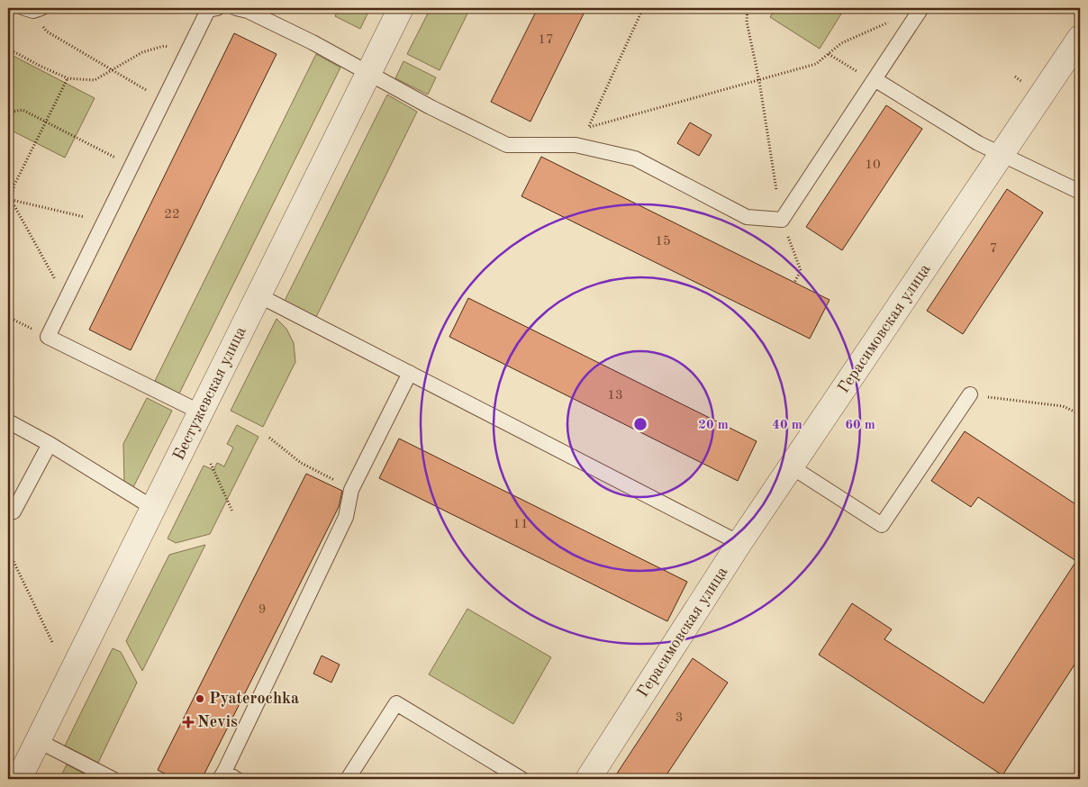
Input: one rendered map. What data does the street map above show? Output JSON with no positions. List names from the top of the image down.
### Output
{
  "streets": {
    "street": ["Герасимовская улица", "Бестужевская улица"]
  },
  "places": {
    "other": ["Pyaterochka"],
    "health": ["Nevis"]
  },
  "house_numbers": [
    "17",
    "10",
    "22",
    "15",
    "7",
    "13",
    "11",
    "9",
    "3"
  ],
  "rings": ["20 m", "40 m", "60 m"]
}
